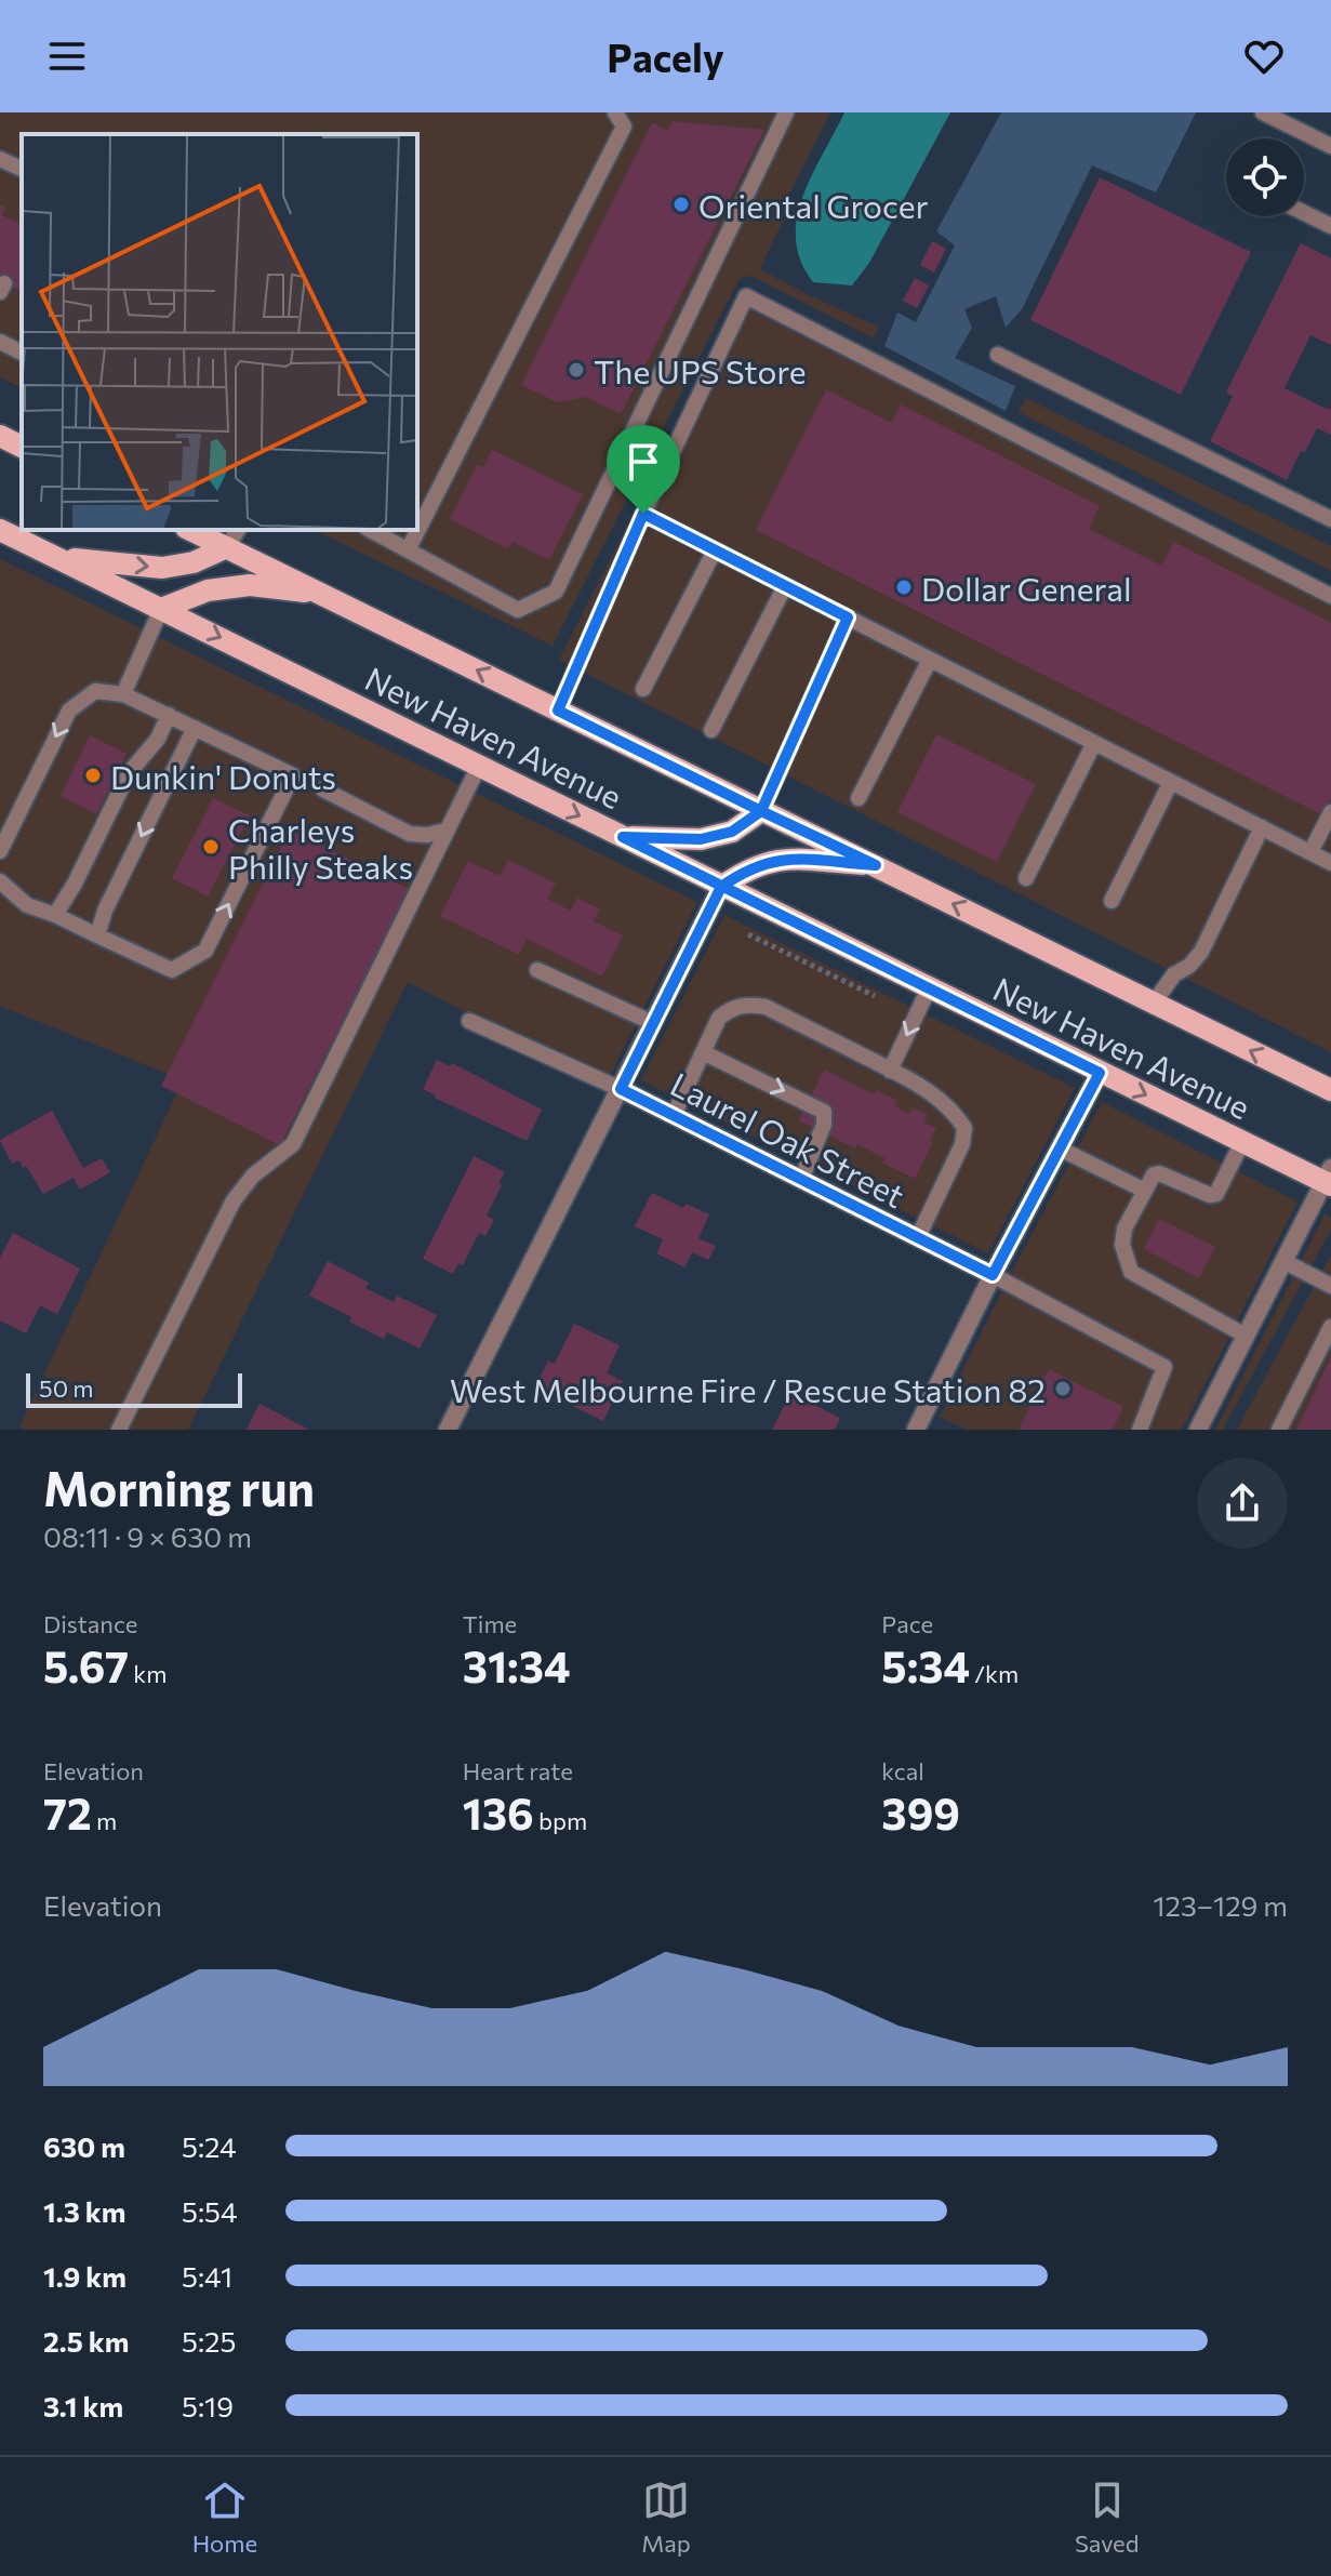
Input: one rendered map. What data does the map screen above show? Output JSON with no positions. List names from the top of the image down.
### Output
{
  "streets": {
    "main road": ["New Haven Avenue"],
    "street": ["Laurel Oak Street"]
  },
  "places": [
    "Oriental Grocer",
    "The UPS Store",
    "Dollar General",
    "Dunkin' Donuts",
    "Charleys Philly Steaks",
    "West Melbourne Fire / Rescue Station 82"
  ],
  "scale_bar": "50 m",
  "page": {
    "header": "Pacely",
    "scale": "50 m",
    "heading": ["Morning run", "08:11 · 9 × 630 m"],
    "stats": [
      ["Distance", "5.67 km"],
      ["Time", "31:34"],
      ["Pace", "5:34 /km"],
      ["Elevation", "72 m"],
      ["Heart rate", "136 bpm"],
      ["kcal", "399"]
    ],
    "chart": ["Elevation", "123–129 m"],
    "list": [
      {
        "name": "630 m",
        "note": "5:24"
      },
      {
        "name": "1.3 km",
        "note": "5:54"
      },
      {
        "name": "1.9 km",
        "note": "5:41"
      },
      {
        "name": "2.5 km",
        "note": "5:25"
      },
      {
        "name": "3.1 km",
        "note": "5:19"
      }
    ],
    "tabs": ["Home", "Map", "Saved"]
  }
}
